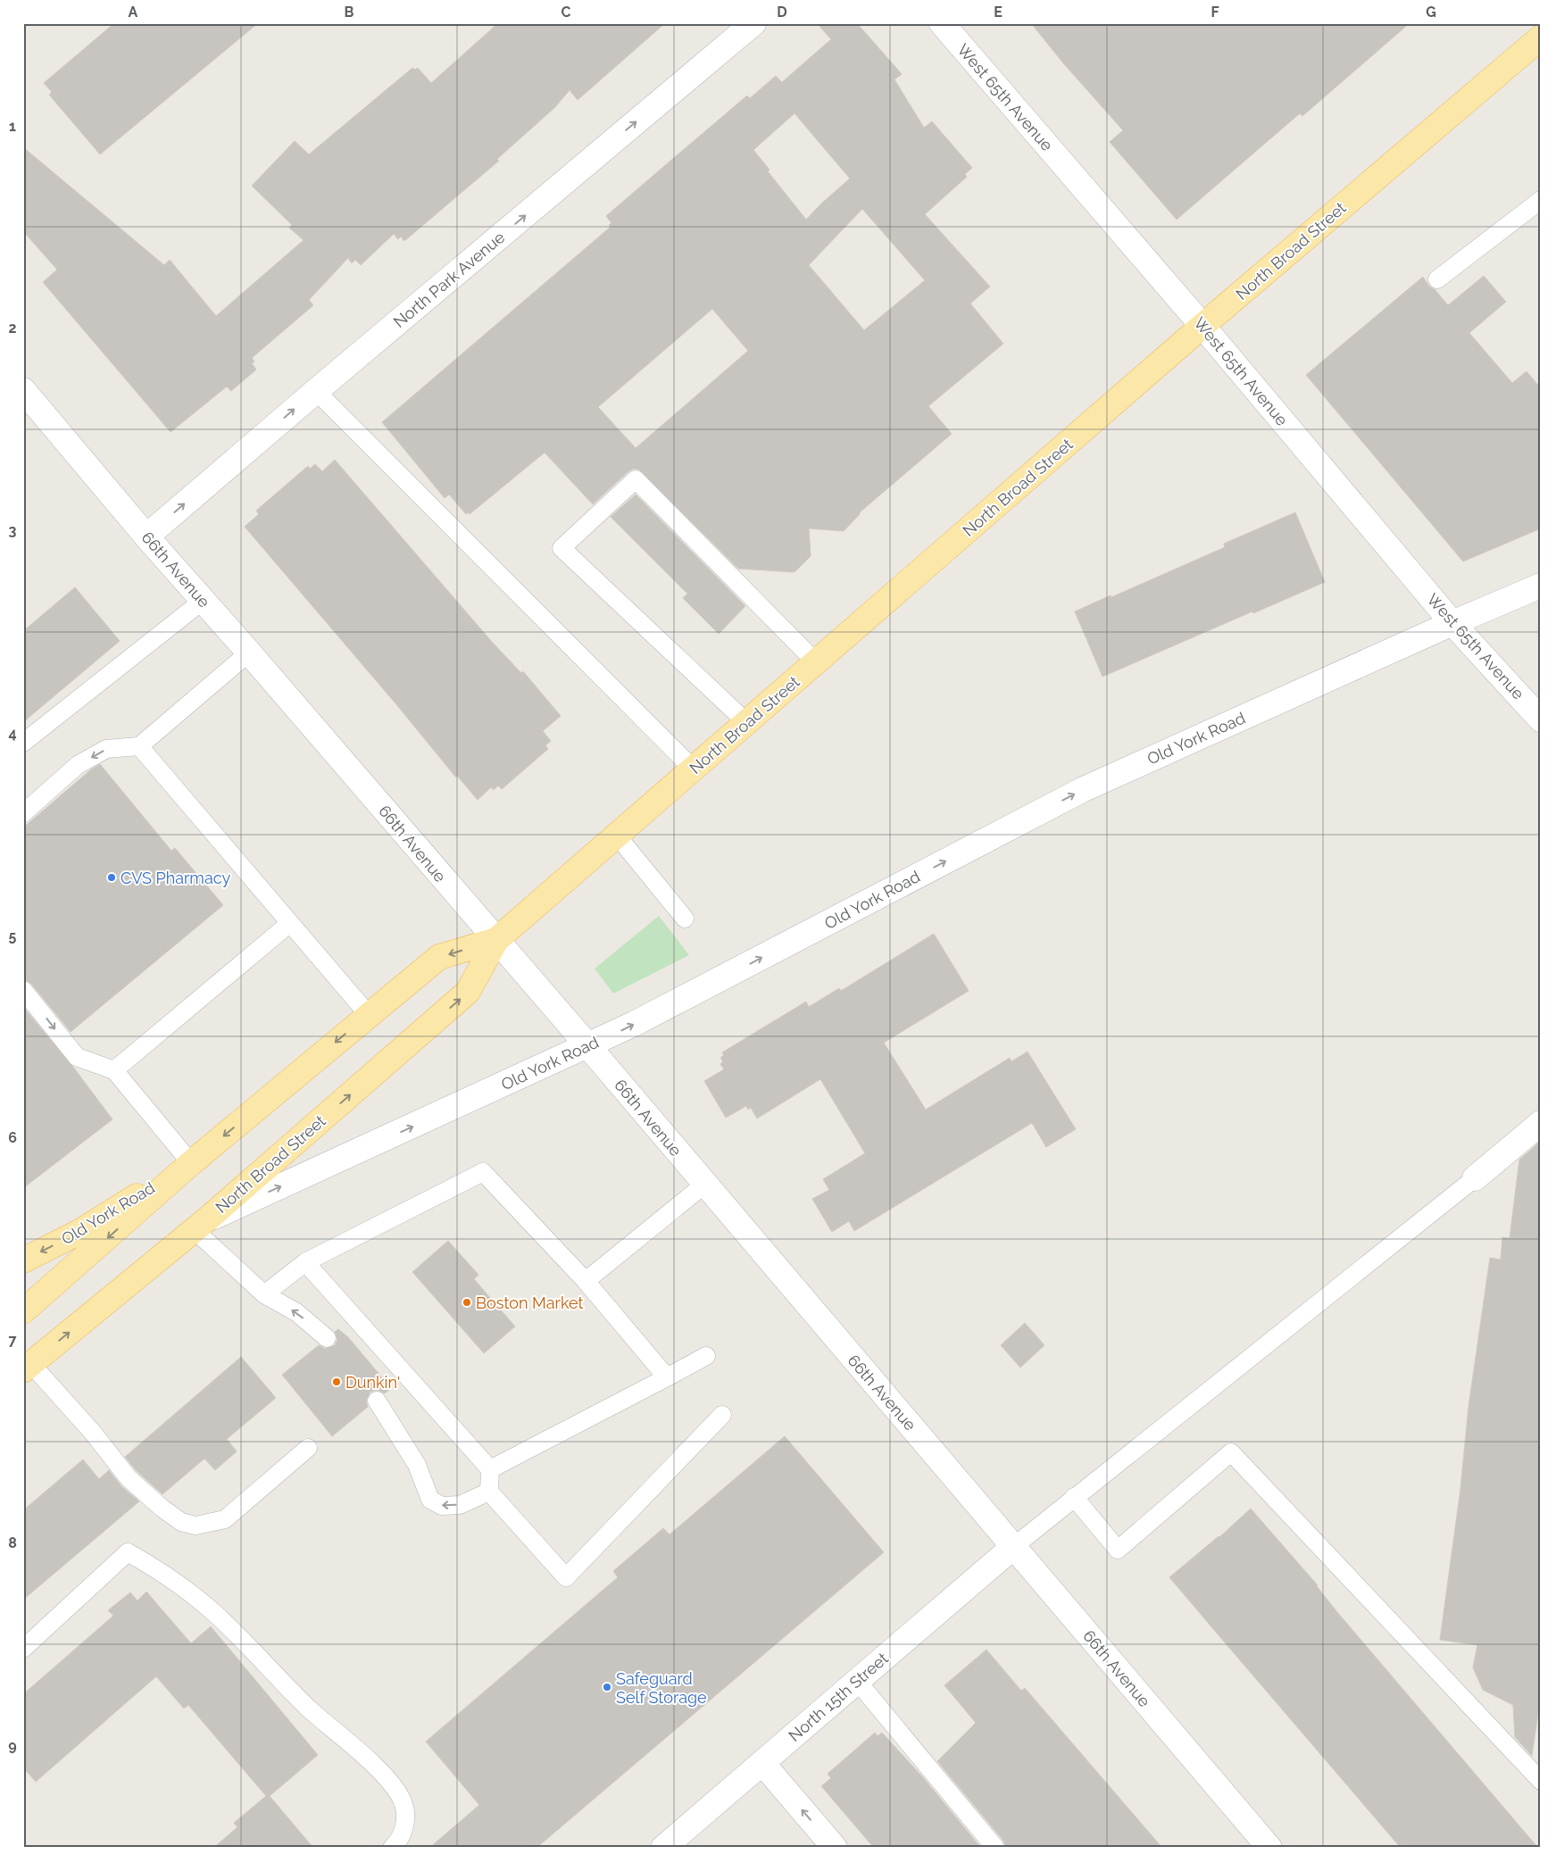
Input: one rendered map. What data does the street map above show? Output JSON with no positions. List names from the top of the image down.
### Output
{
  "streets": {
    "main road": ["North Broad Street", "Old York Road"],
    "street": [
      "West 65th Avenue",
      "North Park Avenue",
      "66th Avenue",
      "North 15th Street"
    ]
  },
  "crossings": [
    ["West 65th Avenue", "North Broad Street"],
    ["West 65th Avenue", "Old York Road"],
    ["North Broad Street", "66th Avenue"],
    ["North Broad Street", "Old York Road"],
    ["North Park Avenue", "66th Avenue"],
    ["66th Avenue", "Old York Road"],
    ["66th Avenue", "North 15th Street"]
  ],
  "one_way": ["North Park Avenue"],
  "places": [
    "CVS Pharmacy",
    "Boston Market",
    "Dunkin'",
    "Safeguard Self Storage"
  ],
  "grid": {
    "columns": [
      "A",
      "B",
      "C",
      "D",
      "E",
      "F",
      "G"
    ],
    "rows": [
      "1",
      "2",
      "3",
      "4",
      "5",
      "6",
      "7",
      "8",
      "9"
    ]
  }
}
